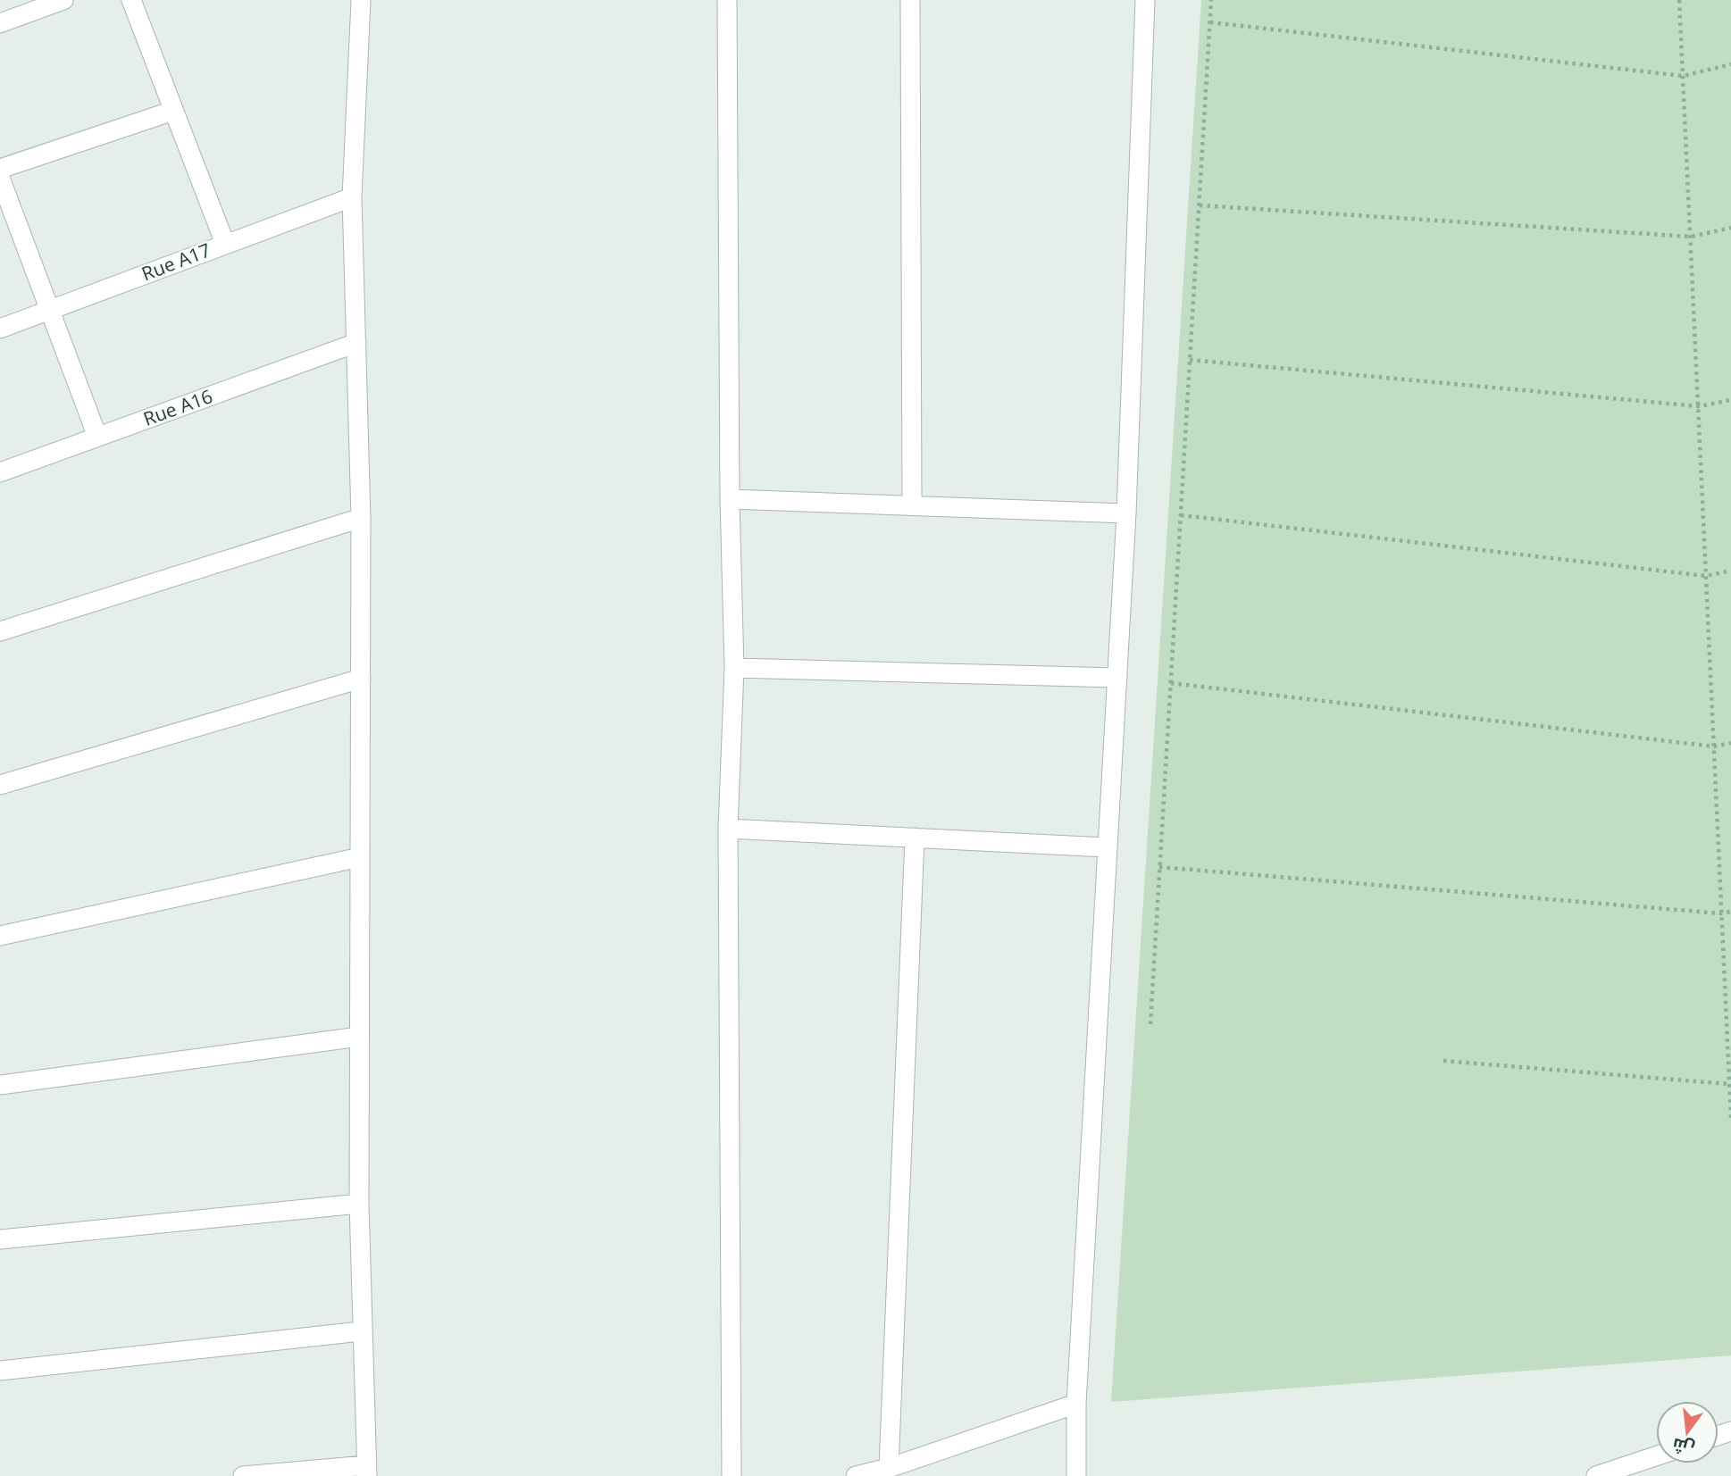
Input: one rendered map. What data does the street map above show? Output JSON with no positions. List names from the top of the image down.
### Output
{
  "streets": {
    "street": ["Rue A17", "Rue A16"]
  },
  "north": "bottom"
}
